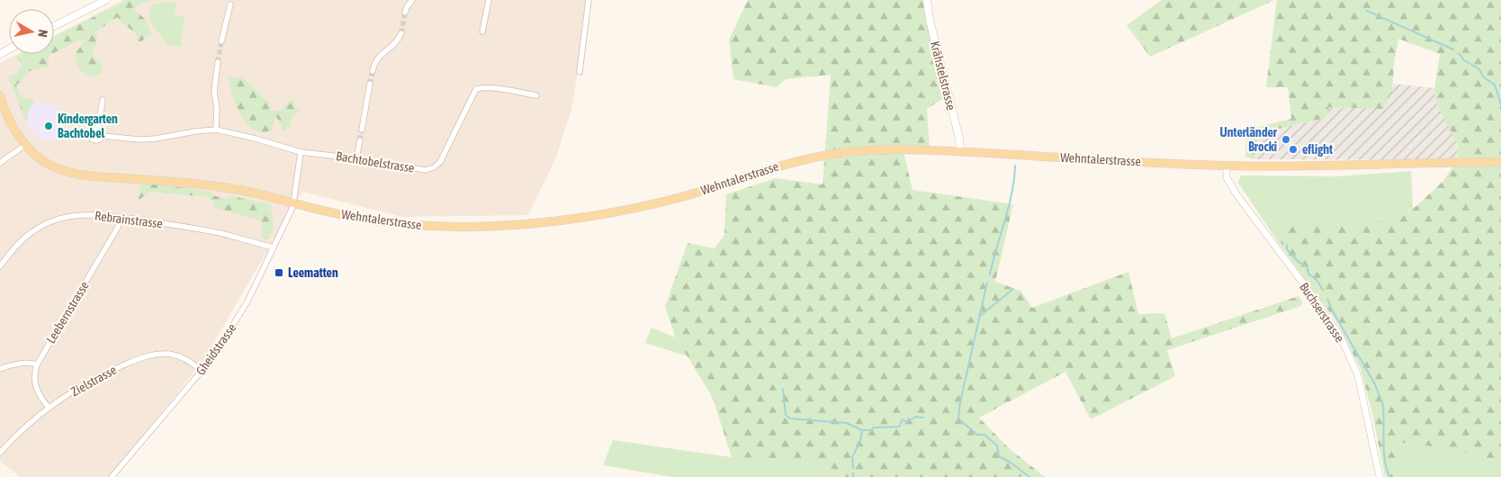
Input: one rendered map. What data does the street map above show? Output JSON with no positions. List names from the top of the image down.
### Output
{
  "streets": {
    "main road": ["Krähstelstrasse", "Wehntalerstrasse"],
    "street": [
      "Bachtobelstrasse",
      "Rebrainstrasse",
      "Leebernstrasse",
      "Buchserstrasse",
      "Gheidstrasse",
      "Zielstrasse"
    ]
  },
  "crossings": [
    ["Krähstelstrasse", "Wehntalerstrasse"],
    ["Wehntalerstrasse", "Buchserstrasse"],
    ["Wehntalerstrasse", "Gheidstrasse"],
    ["Rebrainstrasse", "Leebernstrasse"],
    ["Rebrainstrasse", "Gheidstrasse"],
    ["Leebernstrasse", "Zielstrasse"],
    ["Gheidstrasse", "Zielstrasse"]
  ],
  "places": {
    "other": ["Kindergarten Bachtobel", "Unterländer Brocki", "eflight"],
    "transit": ["Leematten"]
  },
  "north": "right"
}
